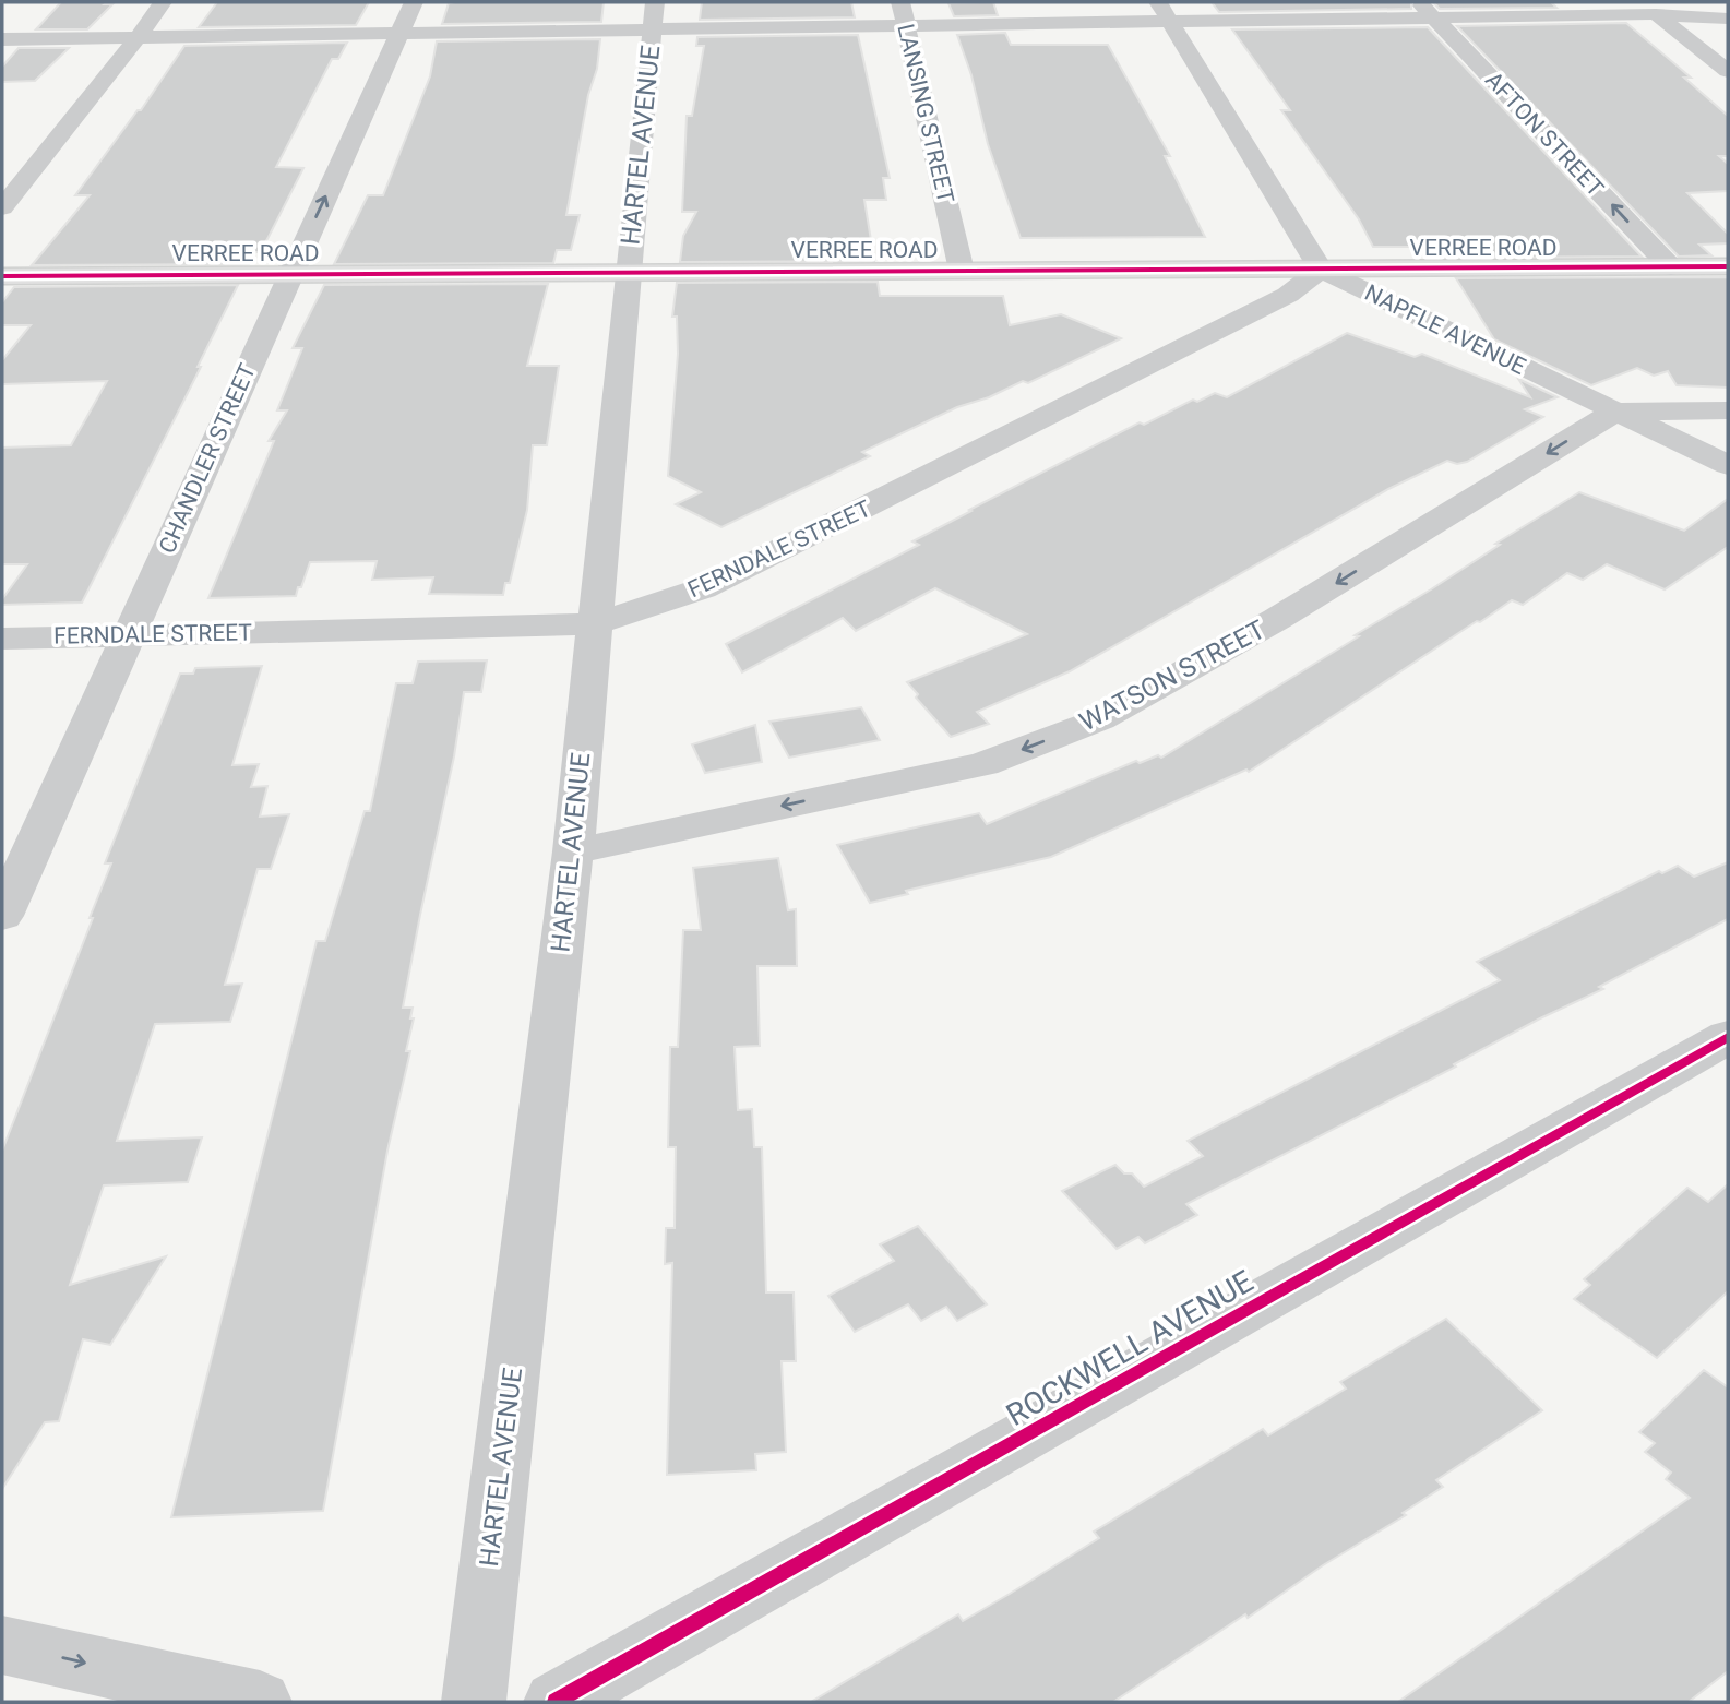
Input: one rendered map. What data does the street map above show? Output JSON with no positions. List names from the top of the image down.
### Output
{
  "streets": {
    "main road": ["VERREE ROAD"],
    "street": [
      "LANSING STREET",
      "AFTON STREET",
      "HARTEL AVENUE",
      "NAPFLE AVENUE",
      "CHANDLER STREET",
      "FERNDALE STREET",
      "WATSON STREET",
      "ROCKWELL AVENUE"
    ]
  },
  "crossings": [
    ["LANSING STREET", "VERREE ROAD"],
    ["AFTON STREET", "VERREE ROAD"],
    ["HARTEL AVENUE", "VERREE ROAD"],
    ["HARTEL AVENUE", "FERNDALE STREET"],
    ["HARTEL AVENUE", "WATSON STREET"],
    ["VERREE ROAD", "NAPFLE AVENUE"],
    ["VERREE ROAD", "CHANDLER STREET"],
    ["VERREE ROAD", "FERNDALE STREET"],
    ["NAPFLE AVENUE", "FERNDALE STREET"],
    ["NAPFLE AVENUE", "WATSON STREET"],
    ["CHANDLER STREET", "FERNDALE STREET"]
  ],
  "one_way": ["WATSON STREET"]
}
